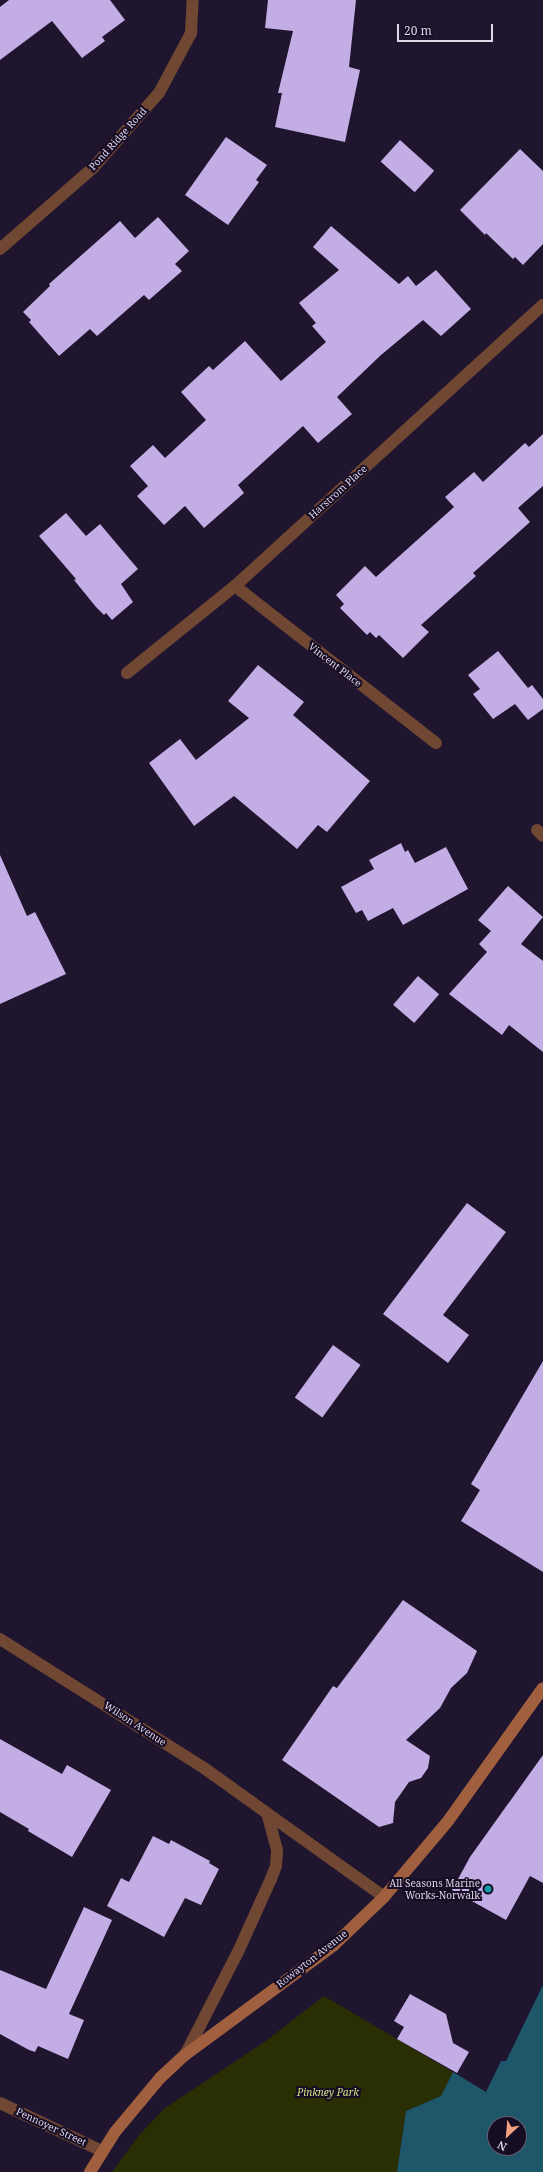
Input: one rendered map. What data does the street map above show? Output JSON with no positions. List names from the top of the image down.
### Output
{
  "streets": {
    "main road": ["Rowayton Avenue"],
    "street": [
      "Pond Ridge Road",
      "Harstrom Place",
      "Vincent Place",
      "Wilson Avenue",
      "Pennoyer Street"
    ]
  },
  "crossings": [
    ["Harstrom Place", "Vincent Place"],
    ["Wilson Avenue", "Rowayton Avenue"],
    ["Rowayton Avenue", "Pennoyer Street"]
  ],
  "parks": ["Pinkney Park"],
  "places": ["All Seasons Marine Works-Norwalk"],
  "scale_bar": "20 m",
  "north": "bottom left"
}
